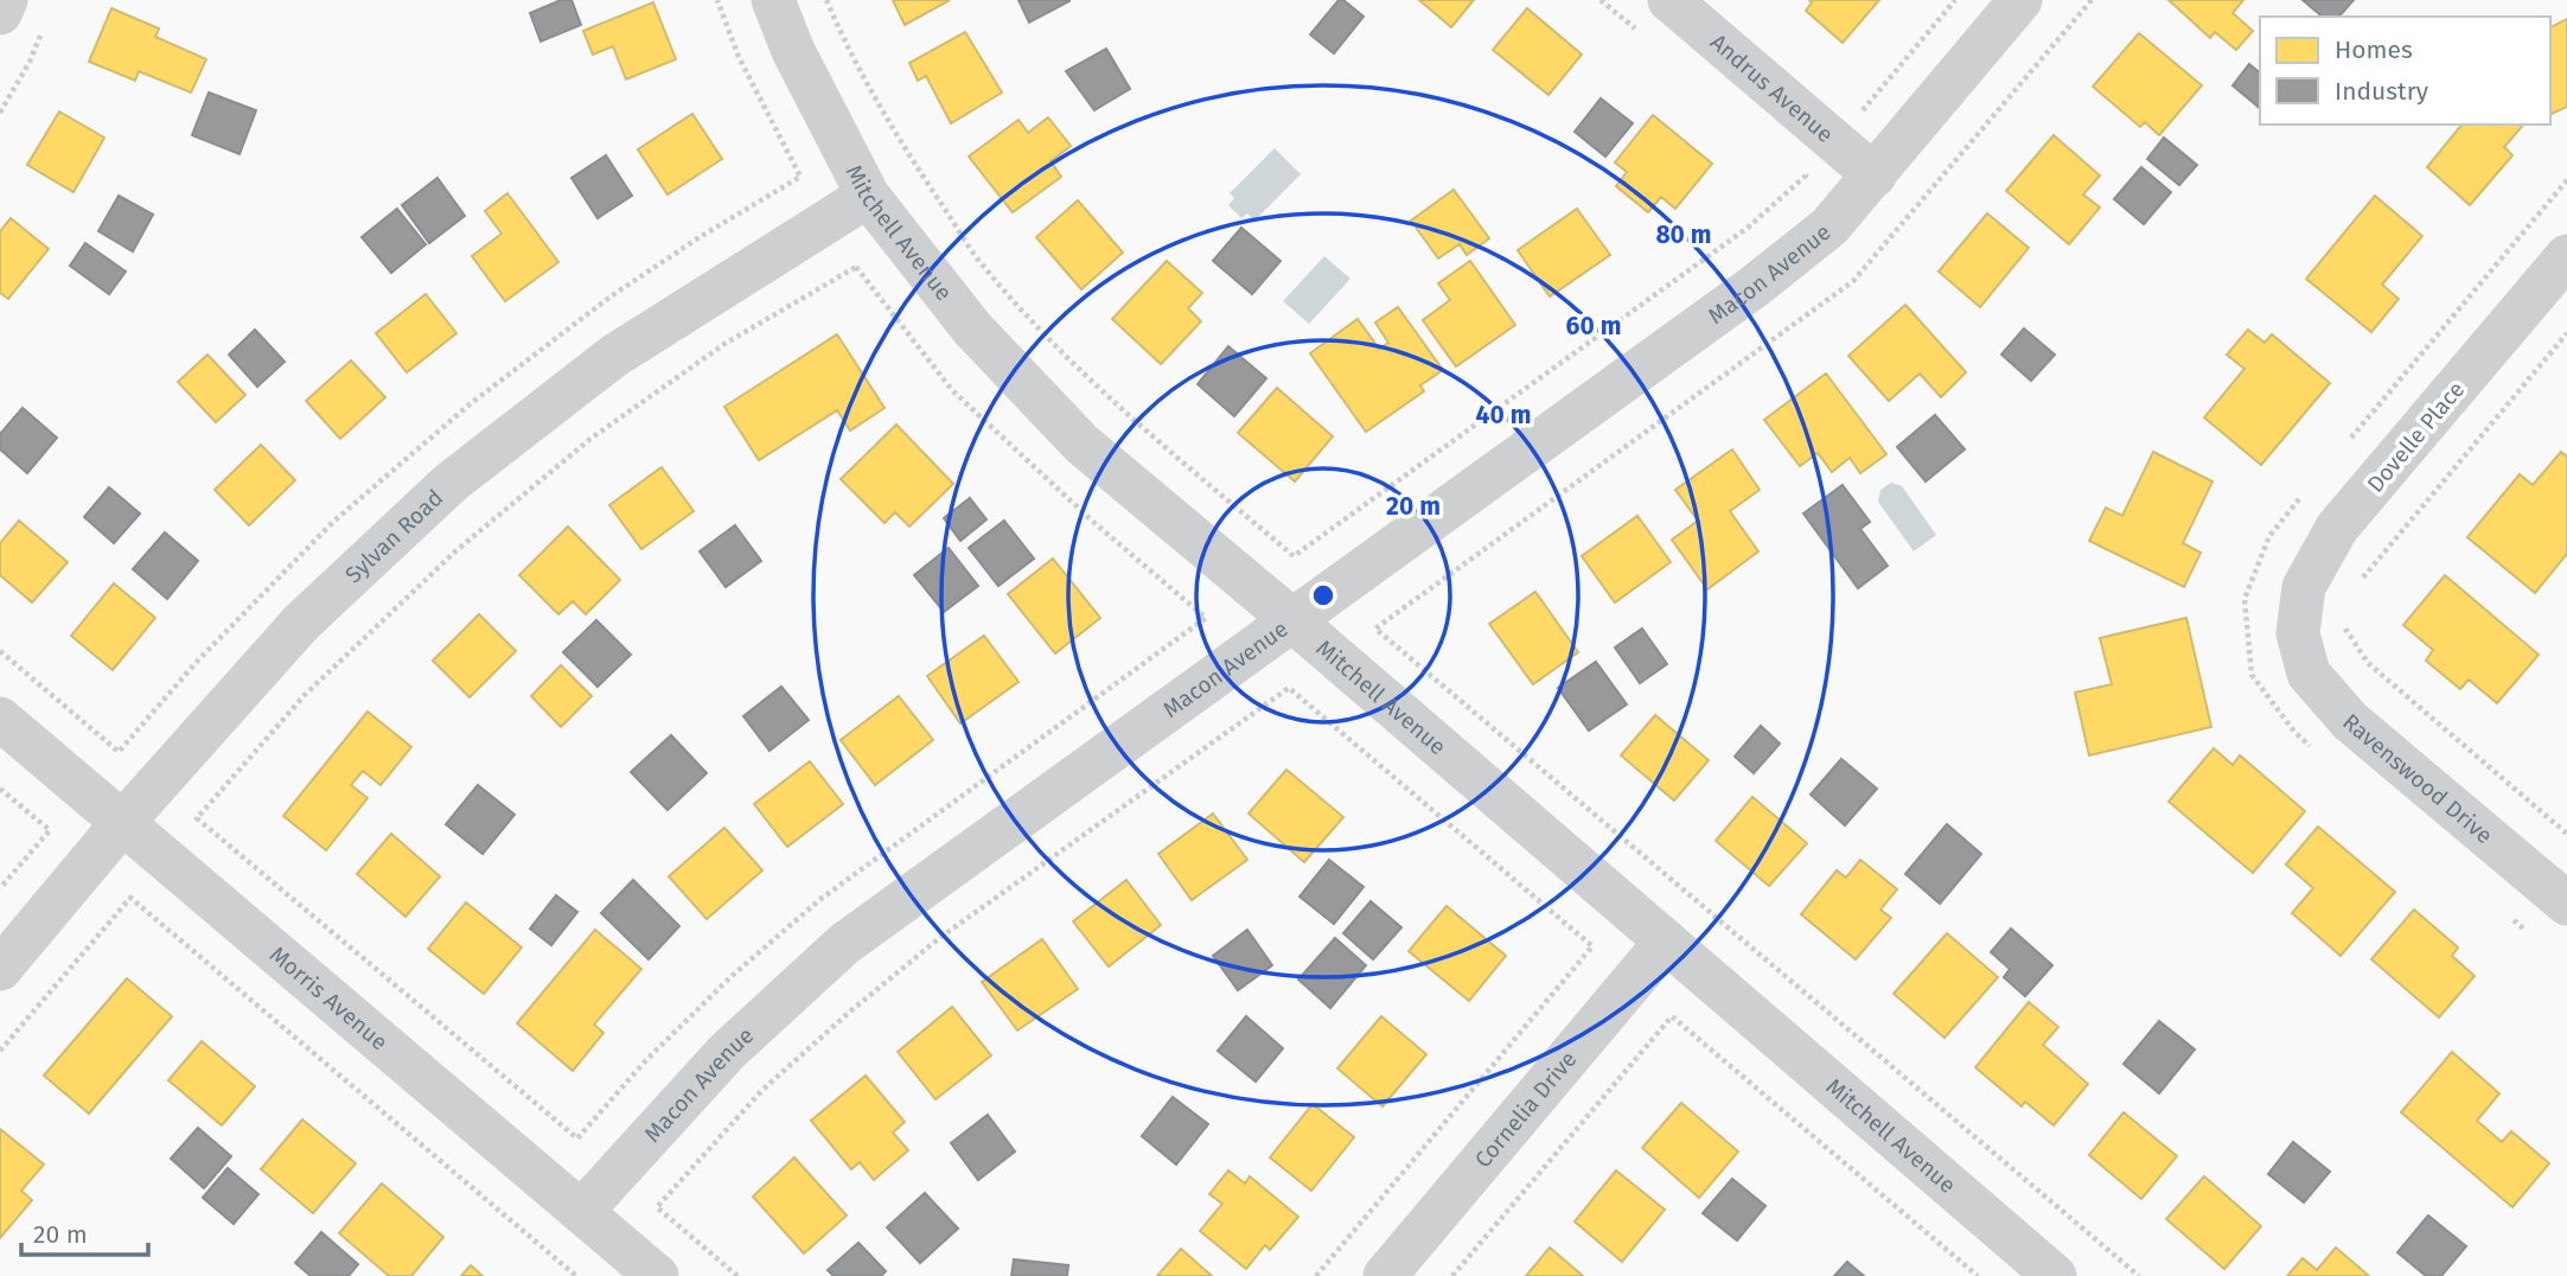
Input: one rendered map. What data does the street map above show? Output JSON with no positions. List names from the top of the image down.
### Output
{
  "streets": {
    "street": [
      "Andrus Avenue",
      "Mitchell Avenue",
      "Macon Avenue",
      "Dovelle Place",
      "Sylvan Road",
      "Ravenswood Drive",
      "Morris Avenue",
      "Cornelia Drive"
    ]
  },
  "crossings": [
    ["Andrus Avenue", "Macon Avenue"],
    ["Mitchell Avenue", "Macon Avenue"],
    ["Mitchell Avenue", "Sylvan Road"],
    ["Mitchell Avenue", "Cornelia Drive"],
    ["Macon Avenue", "Morris Avenue"],
    ["Dovelle Place", "Ravenswood Drive"],
    ["Sylvan Road", "Morris Avenue"]
  ],
  "legend": ["Homes", "Industry"],
  "scale_bar": "20 m",
  "rings": [
    "80 m",
    "60 m",
    "40 m",
    "20 m"
  ]
}
